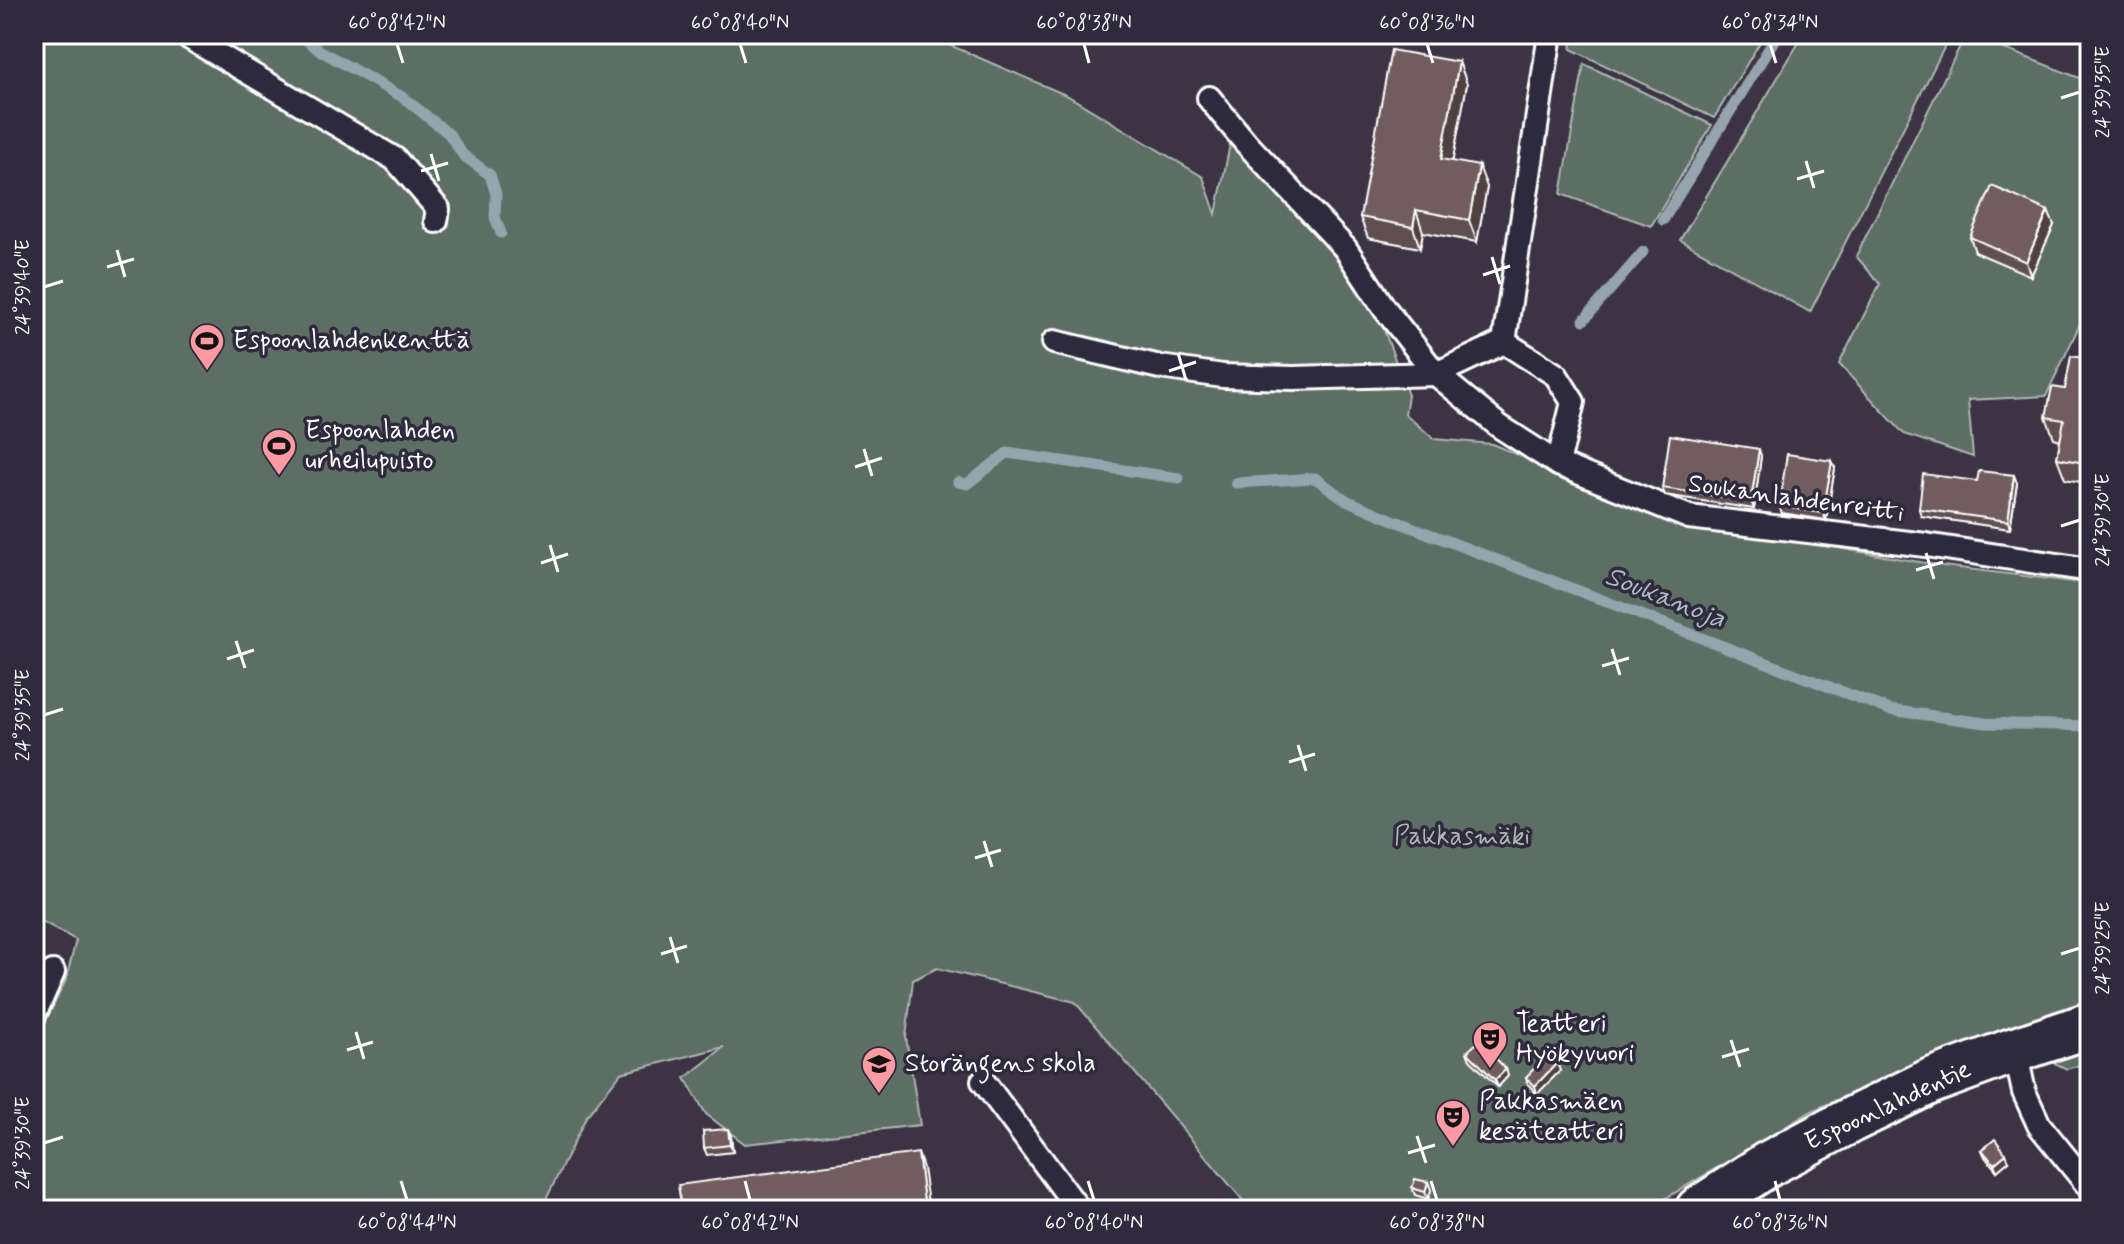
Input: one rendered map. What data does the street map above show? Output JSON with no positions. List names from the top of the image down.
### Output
{
  "streets": {
    "street": ["Espoonlahdentie"],
    "lane": ["Soukanlahdenreitti"]
  },
  "water": ["Soukanoja"],
  "parks": ["Pakkasmäki"],
  "places": {
    "sports": ["Espoonlahdenkenttä", "Espoonlahden urheilupuisto"],
    "theatre": ["Teatteri Hyökyvuori", "Pakkasmäen kesäteatteri"],
    "school or university": ["Storängens skola"]
  },
  "coordinates": [
    "60°08'42\"N",
    "60°08'40\"N",
    "60°08'38\"N",
    "60°08'36\"N",
    "60°08'34\"N",
    "24°39'35\"E",
    "24°39'40\"E",
    "24°39'30\"E",
    "24°39'25\"E",
    "60°08'44\"N"
  ]
}
